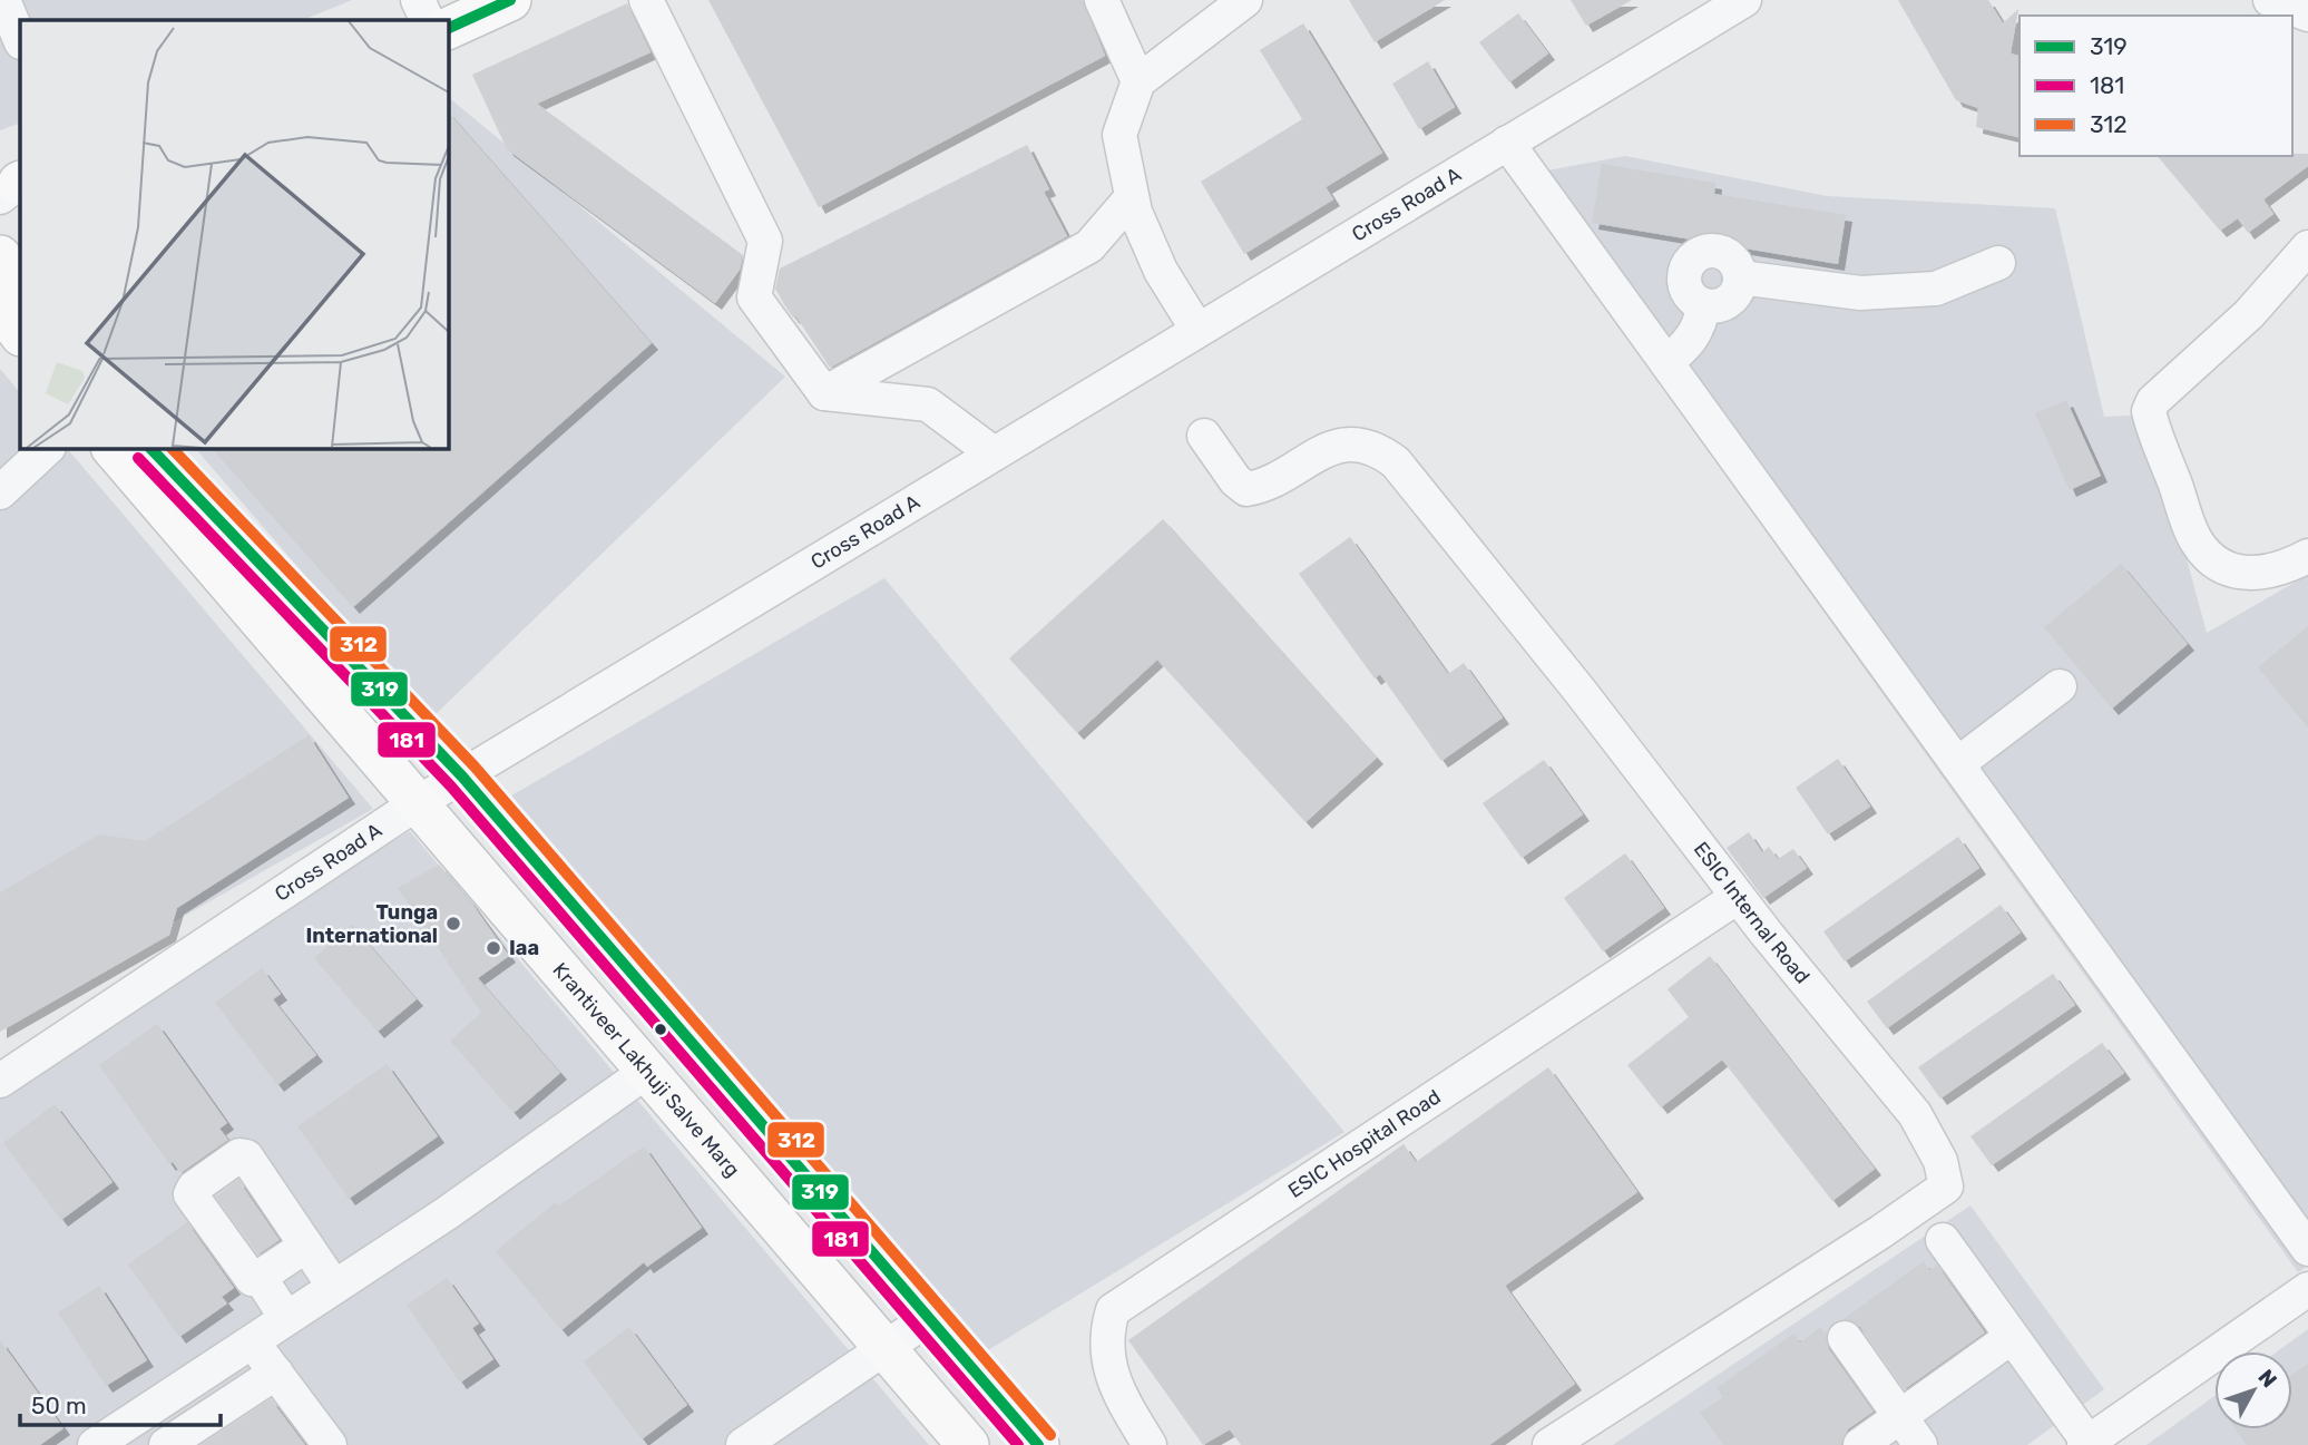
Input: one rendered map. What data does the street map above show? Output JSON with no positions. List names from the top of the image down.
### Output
{
  "streets": {
    "main road": ["Krantiveer Lakhuji Salve Marg"],
    "street": ["Cross Road A", "ESIC Internal Road", "ESIC Hospital Road"]
  },
  "crossings": [
    ["Cross Road A", "Krantiveer Lakhuji Salve Marg"],
    ["ESIC Internal Road", "ESIC Hospital Road"]
  ],
  "places": ["Tunga International", "Iaa"],
  "lines": ["transit line 319", "transit line 312", "transit line 181"],
  "legend": ["319", "181", "312"],
  "scale_bar": "50 m",
  "north": "top right"
}
